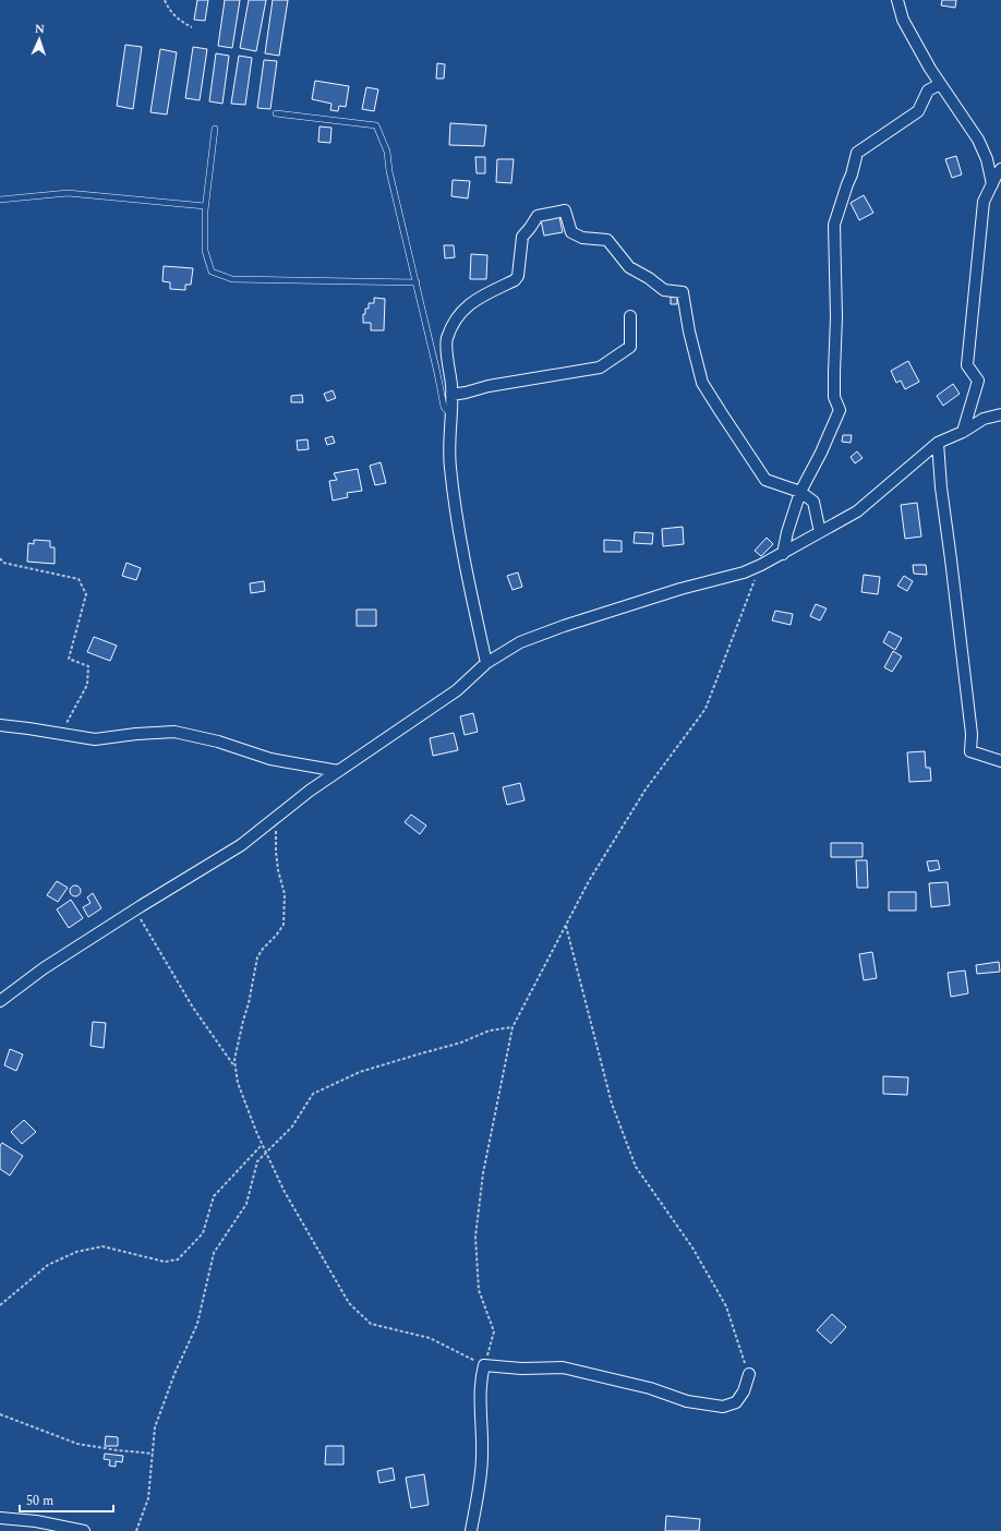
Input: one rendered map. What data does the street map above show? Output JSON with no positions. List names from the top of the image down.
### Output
{
  "scale_bar": "50 m",
  "north": "top"
}
